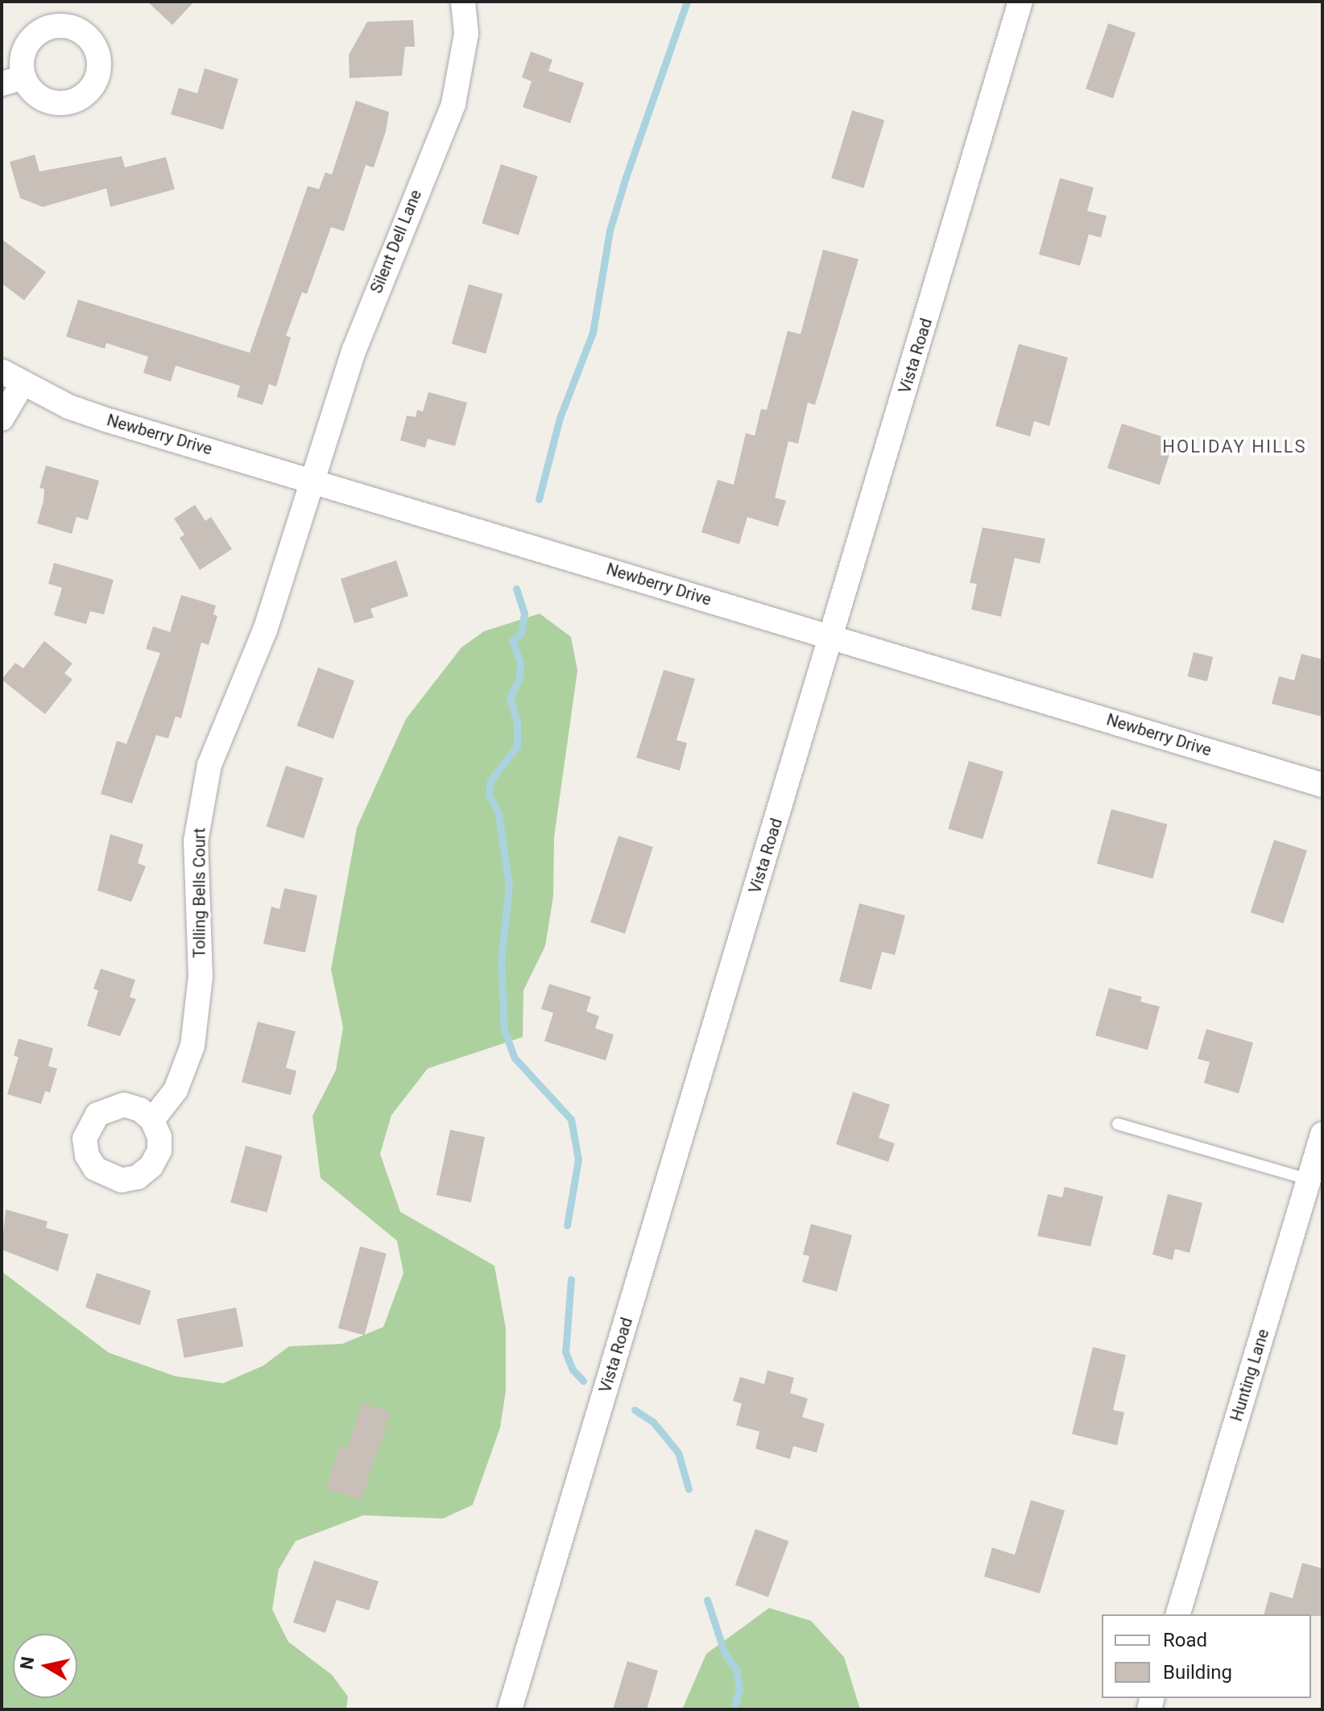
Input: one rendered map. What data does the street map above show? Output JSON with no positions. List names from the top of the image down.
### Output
{
  "streets": {
    "street": [
      "Silent Dell Lane",
      "Vista Road",
      "Newberry Drive",
      "Tolling Bells Court",
      "Hunting Lane"
    ]
  },
  "crossings": [
    ["Silent Dell Lane", "Newberry Drive"],
    ["Silent Dell Lane", "Tolling Bells Court"],
    ["Vista Road", "Newberry Drive"],
    ["Newberry Drive", "Tolling Bells Court"]
  ],
  "districts": ["HOLIDAY HILLS"],
  "legend": ["Road", "Building"],
  "north": "left"
}
